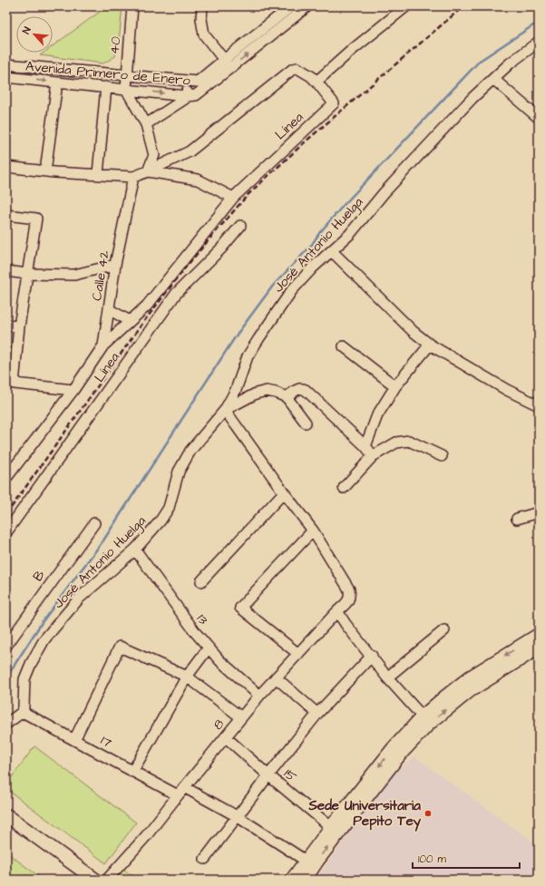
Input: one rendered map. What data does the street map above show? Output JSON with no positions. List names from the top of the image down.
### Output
{
  "streets": {
    "street": [
      "40",
      "Avenida Primero de Enero",
      "Línea",
      "José Antonio Huelga",
      "Calle 42",
      "B",
      "13",
      "8",
      "17",
      "15"
    ]
  },
  "crossings": [
    ["40", "Avenida Primero de Enero"],
    ["Línea", "Calle 42"],
    ["José Antonio Huelga", "13"],
    ["José Antonio Huelga", "17"],
    ["13", "8"],
    ["8", "17"],
    ["8", "15"]
  ],
  "places": ["Sede Universitaria Pepito Tey"],
  "scale_bar": "100 m",
  "north": "top left"
}
